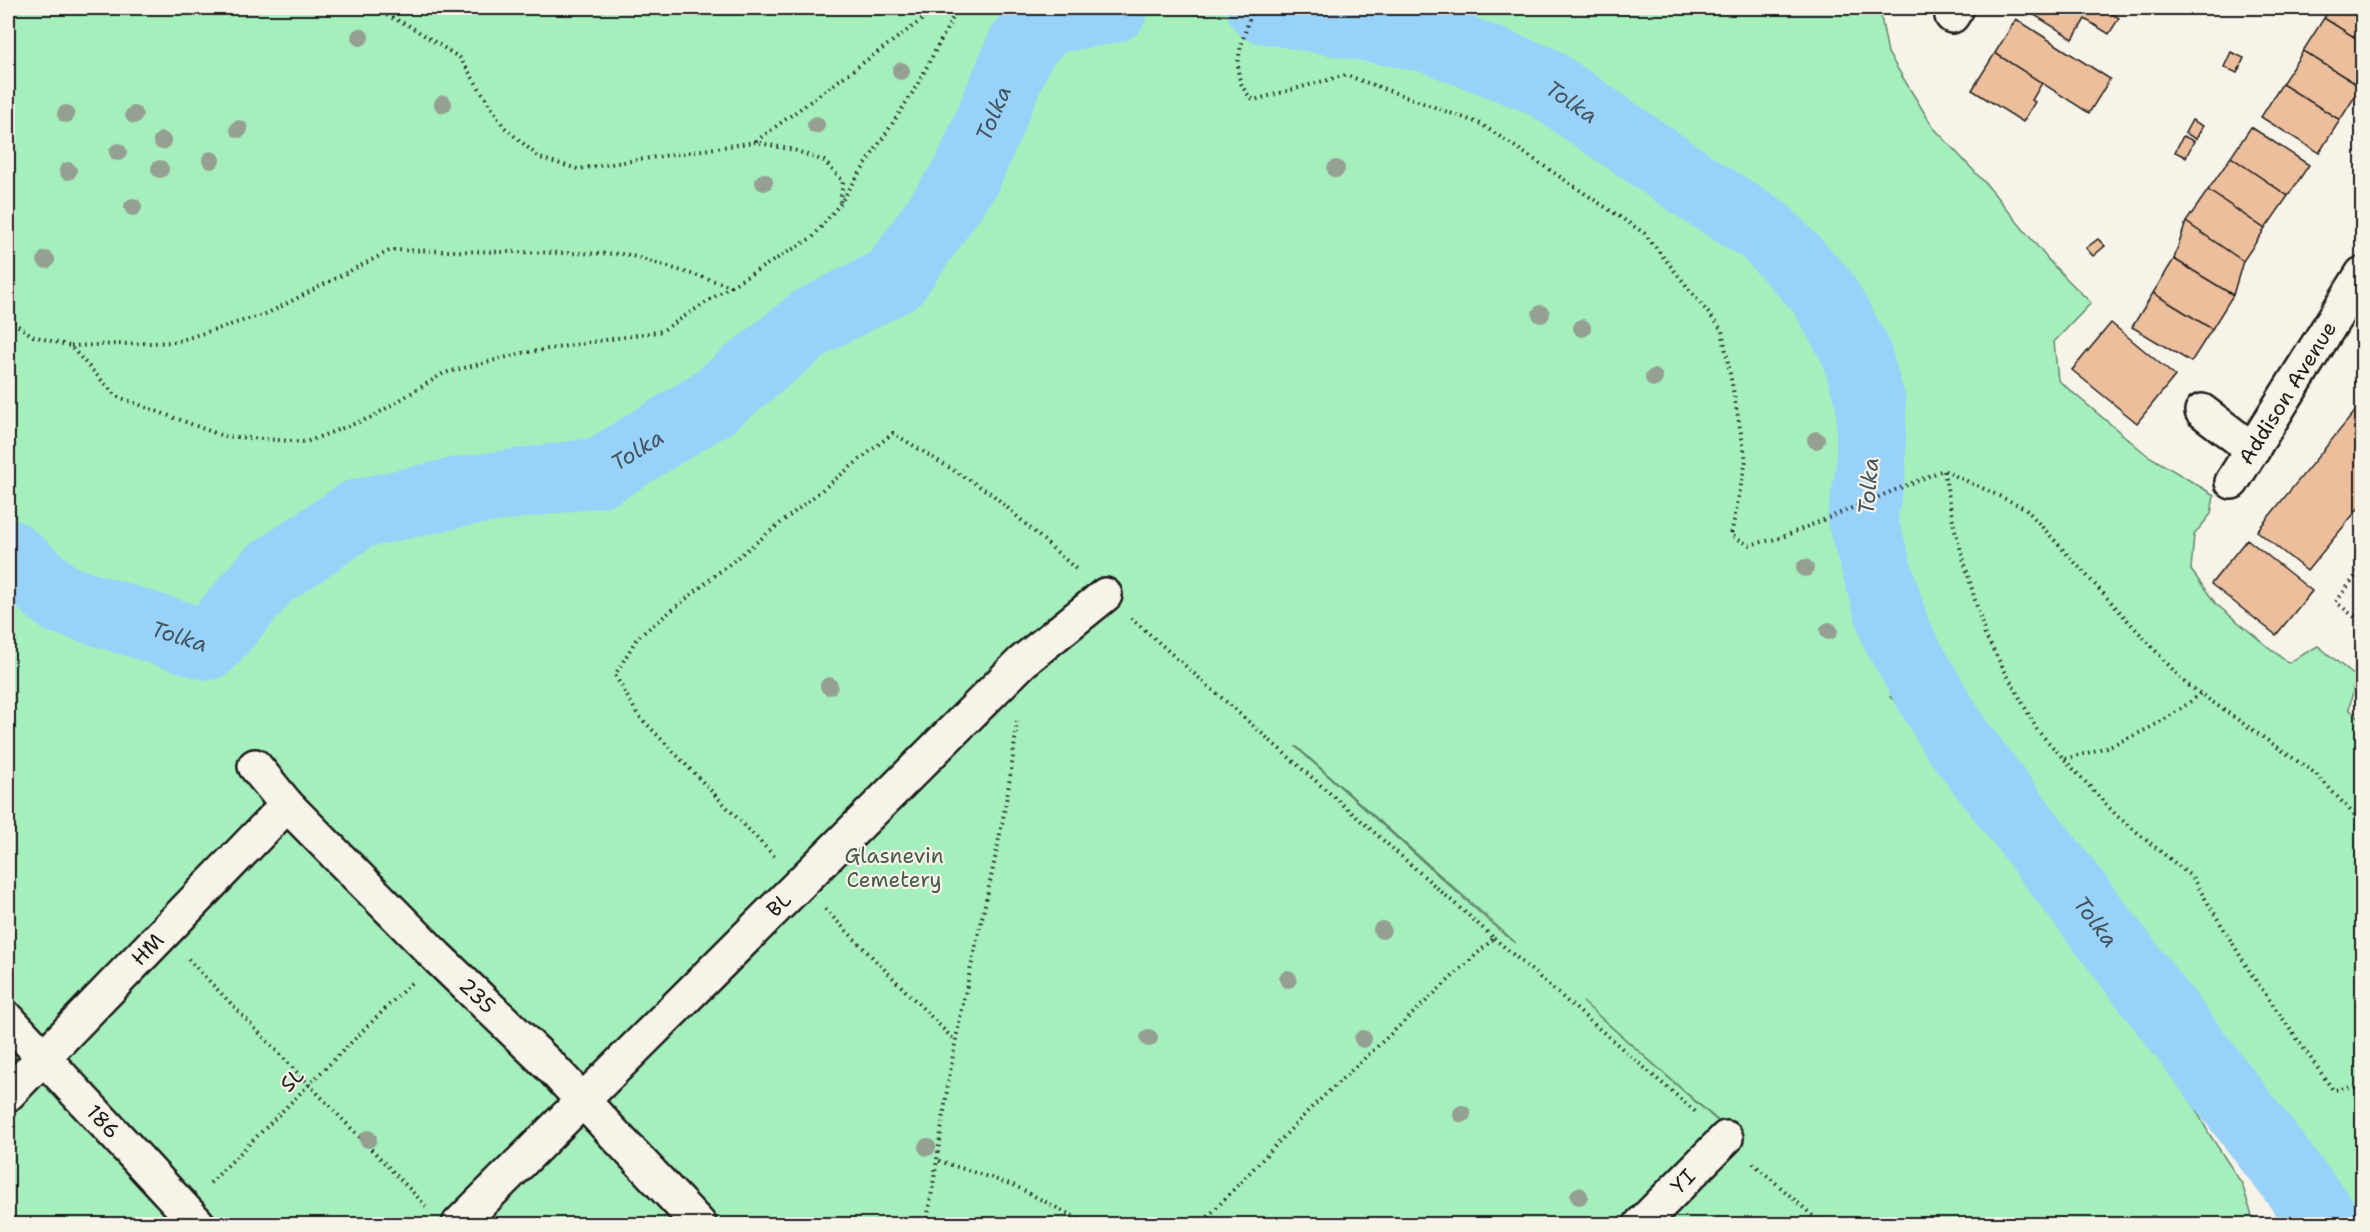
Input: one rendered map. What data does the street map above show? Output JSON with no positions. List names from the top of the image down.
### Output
{
  "streets": {
    "street": [
      "Addison Avenue",
      "BL",
      "HM",
      "235",
      "186",
      "YI"
    ],
    "path": ["SL"]
  },
  "crossings": [
    ["BL", "235"],
    ["HM", "235"],
    ["HM", "186"],
    ["235", "SL"],
    ["SL", "186"]
  ],
  "water": ["Tolka"],
  "parks": ["Glasnevin Cemetery"]
}
